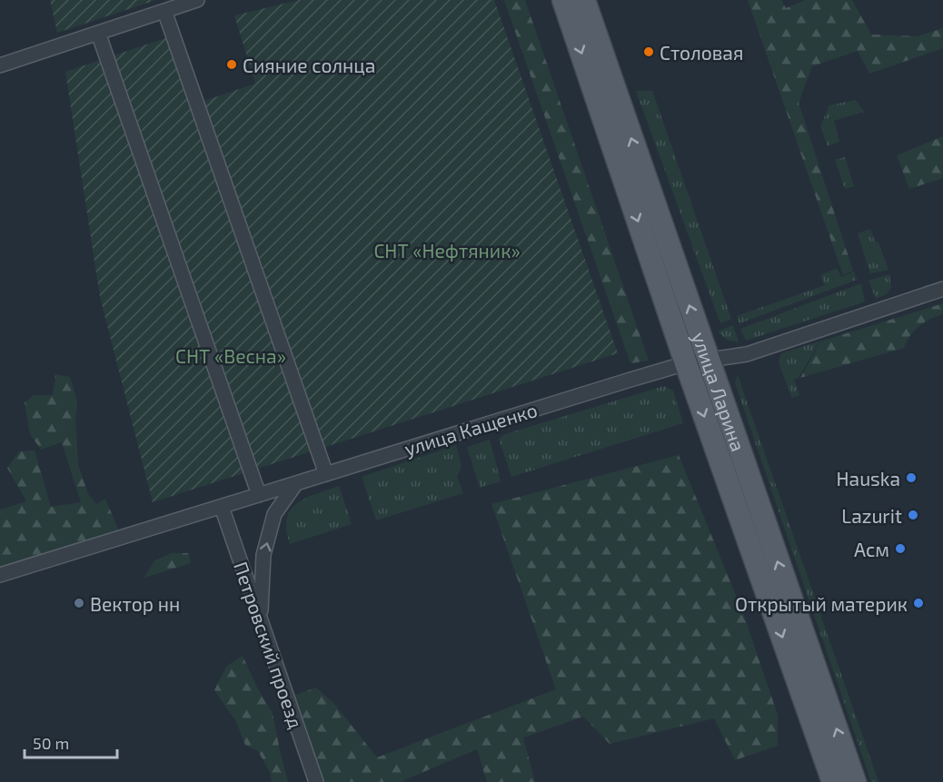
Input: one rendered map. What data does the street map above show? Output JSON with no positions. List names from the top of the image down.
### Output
{
  "streets": {
    "main road": ["улица Ларина"],
    "street": ["улица Кащенко", "Петровский проезд"]
  },
  "crossings": [
    ["улица Ларина", "улица Кащенко"],
    ["улица Кащенко", "Петровский проезд"]
  ],
  "parks": ["СНТ «Нефтяник»", "СНТ «Весна»"],
  "places": [
    "Столовая",
    "Сияние солнца",
    "Hauska",
    "Lazurit",
    "Асм",
    "Вектор нн",
    "Открытый материк"
  ],
  "scale_bar": "50 m"
}
